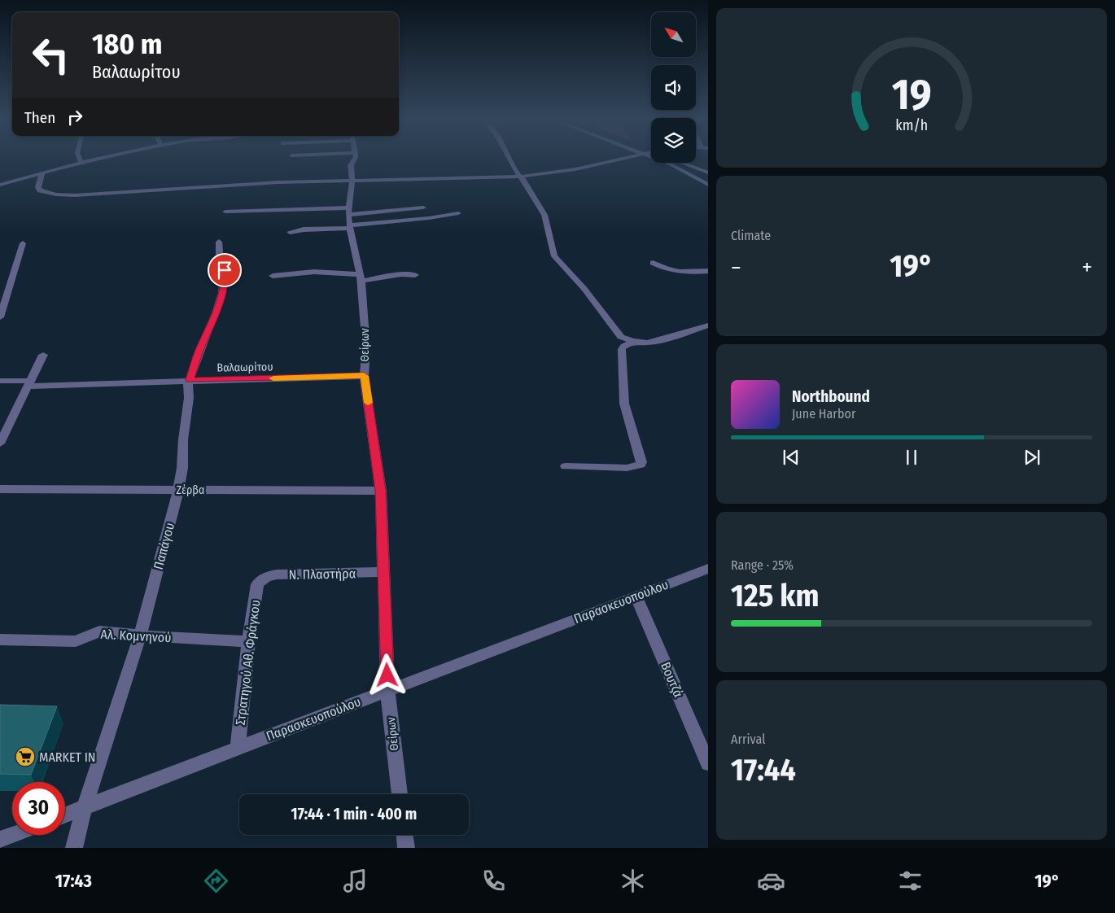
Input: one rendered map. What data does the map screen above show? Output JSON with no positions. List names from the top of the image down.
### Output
{
  "streets": {
    "street": [
      "Θείρων",
      "Βαλαωρίτου",
      "Ζέρβα",
      "Παπάγου",
      "Ν. Πλαστήρα",
      "Παρασκευοπούλου",
      "Αλ. Κομνηνού",
      "Στρατηγού Αθ. Φράγκου",
      "Βουτζά"
    ]
  },
  "crossings": [
    ["Θείρων", "Βαλαωρίτου"],
    ["Θείρων", "Ζέρβα"],
    ["Θείρων", "Ν. Πλαστήρα"],
    ["Θείρων", "Παρασκευοπούλου"],
    ["Βαλαωρίτου", "Παπάγου"],
    ["Ζέρβα", "Παπάγου"],
    ["Παπάγου", "Παρασκευοπούλου"],
    ["Παπάγου", "Αλ. Κομνηνού"],
    ["Ν. Πλαστήρα", "Στρατηγού Αθ. Φράγκου"],
    ["Παρασκευοπούλου", "Στρατηγού Αθ. Φράγκου"],
    ["Παρασκευοπούλου", "Βουτζά"],
    ["Αλ. Κομνηνού", "Στρατηγού Αθ. Φράγκου"]
  ],
  "places": {
    "supermarket": ["MARKET IN"]
  },
  "north": "top left",
  "page": {
    "turn": ["180 m", "Βαλαωρίτου"],
    "then": "Then",
    "tile": [
      "Climate",
      ["Range · 25%", "125 km"],
      ["Arrival", "17:44"]
    ],
    "heat": ["−", "19°", "+"],
    "song": ["Northbound", "June Harbor"],
    "limit": "30",
    "trip": "17:44 · 1 min · 400 m",
    "tabs": ["17:43", "19°"],
    "gauge": ["19", "km/h"]
  }
}
